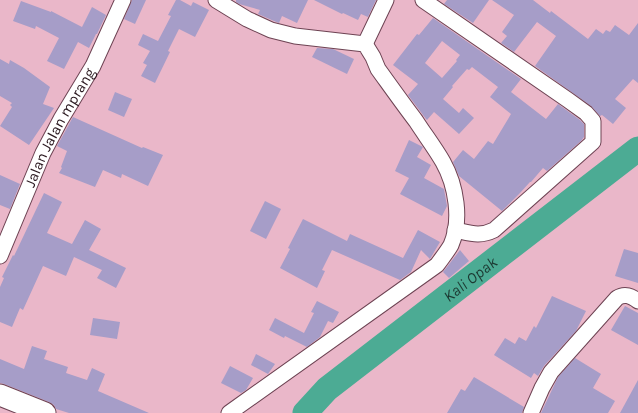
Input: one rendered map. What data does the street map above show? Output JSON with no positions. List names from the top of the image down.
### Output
{
  "streets": {
    "street": ["Jalan Jalan mprang"]
  },
  "water": ["Kali Opak"]
}
